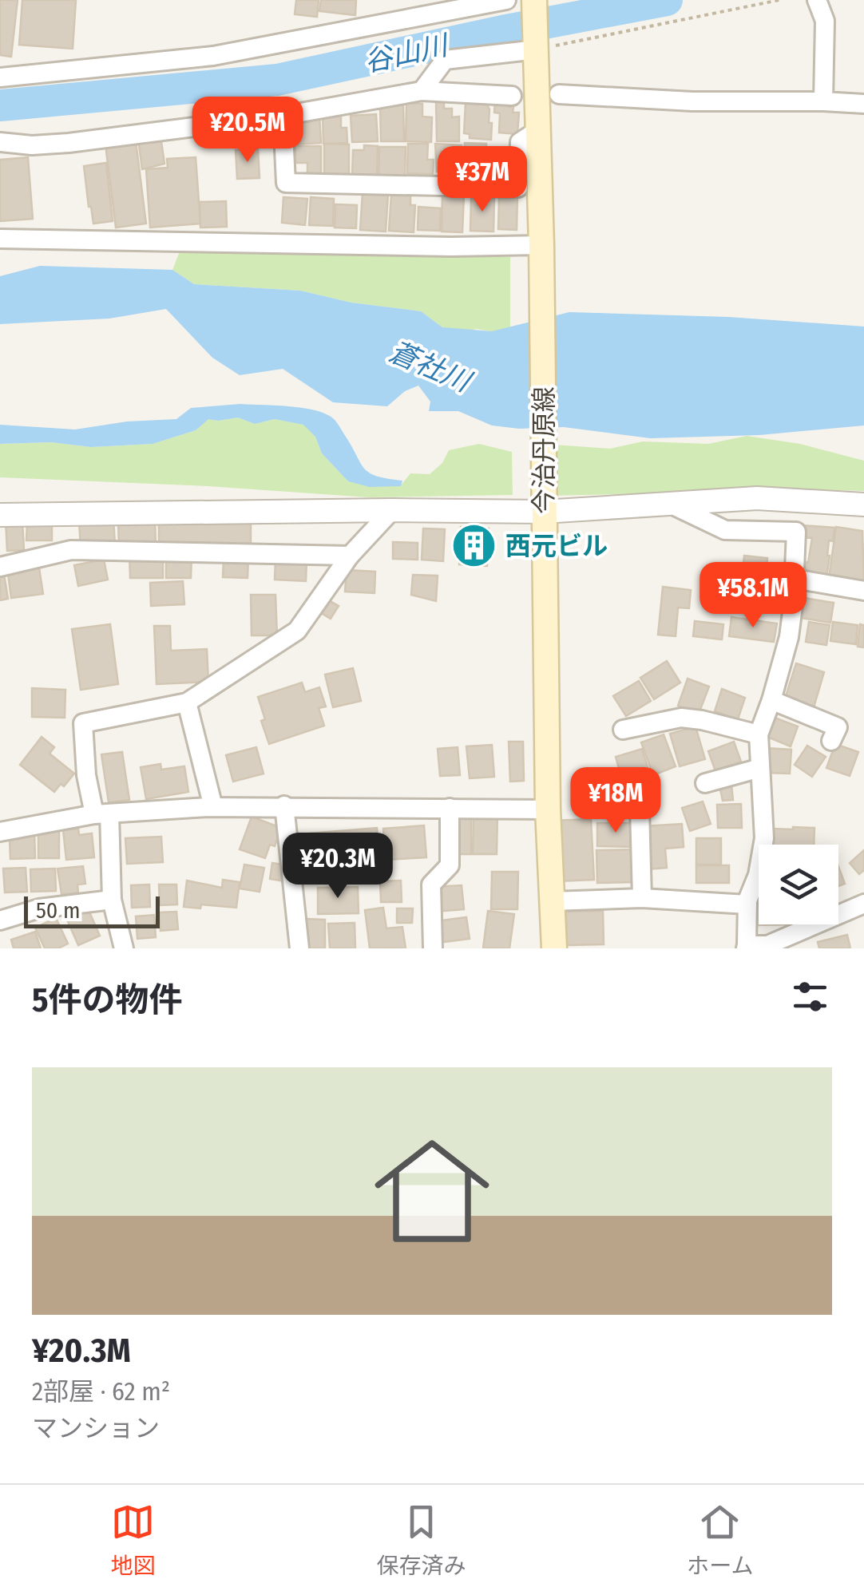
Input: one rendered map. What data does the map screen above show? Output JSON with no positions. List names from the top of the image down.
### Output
{
  "streets": {
    "main road": ["今治丹原線"]
  },
  "water": ["谷山川", "蒼社川"],
  "places": {
    "building": ["西元ビル"]
  },
  "scale_bar": "50 m",
  "page": {
    "price": [
      "¥20.5M",
      "¥37M",
      "¥58.1M",
      "¥18M",
      "¥20.3M"
    ],
    "scale": "50 m",
    "heading": "5件の物件",
    "list": [
      {
        "name": "¥20.3M",
        "note": "2部屋 · 62 m² · マンション"
      }
    ],
    "tabs": ["地図", "保存済み", "ホーム"]
  }
}
